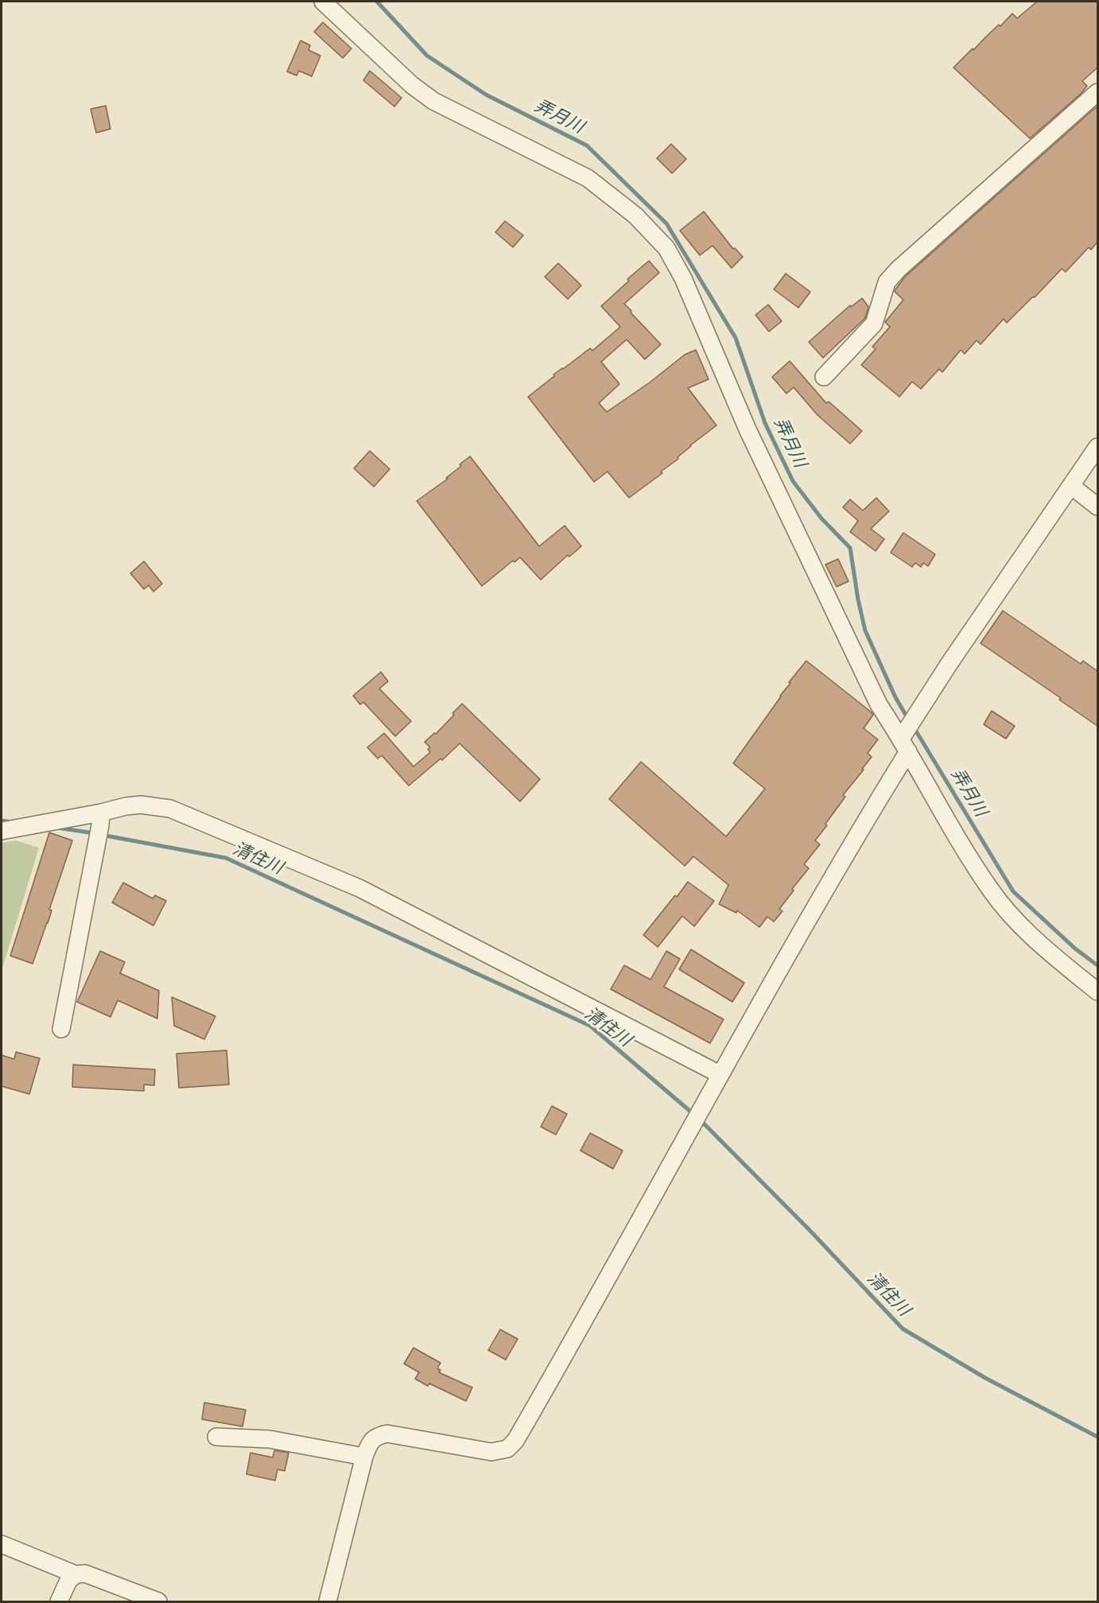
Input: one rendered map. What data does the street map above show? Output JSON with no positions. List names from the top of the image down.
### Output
{
  "water": ["弄月川", "清住川"]
}
